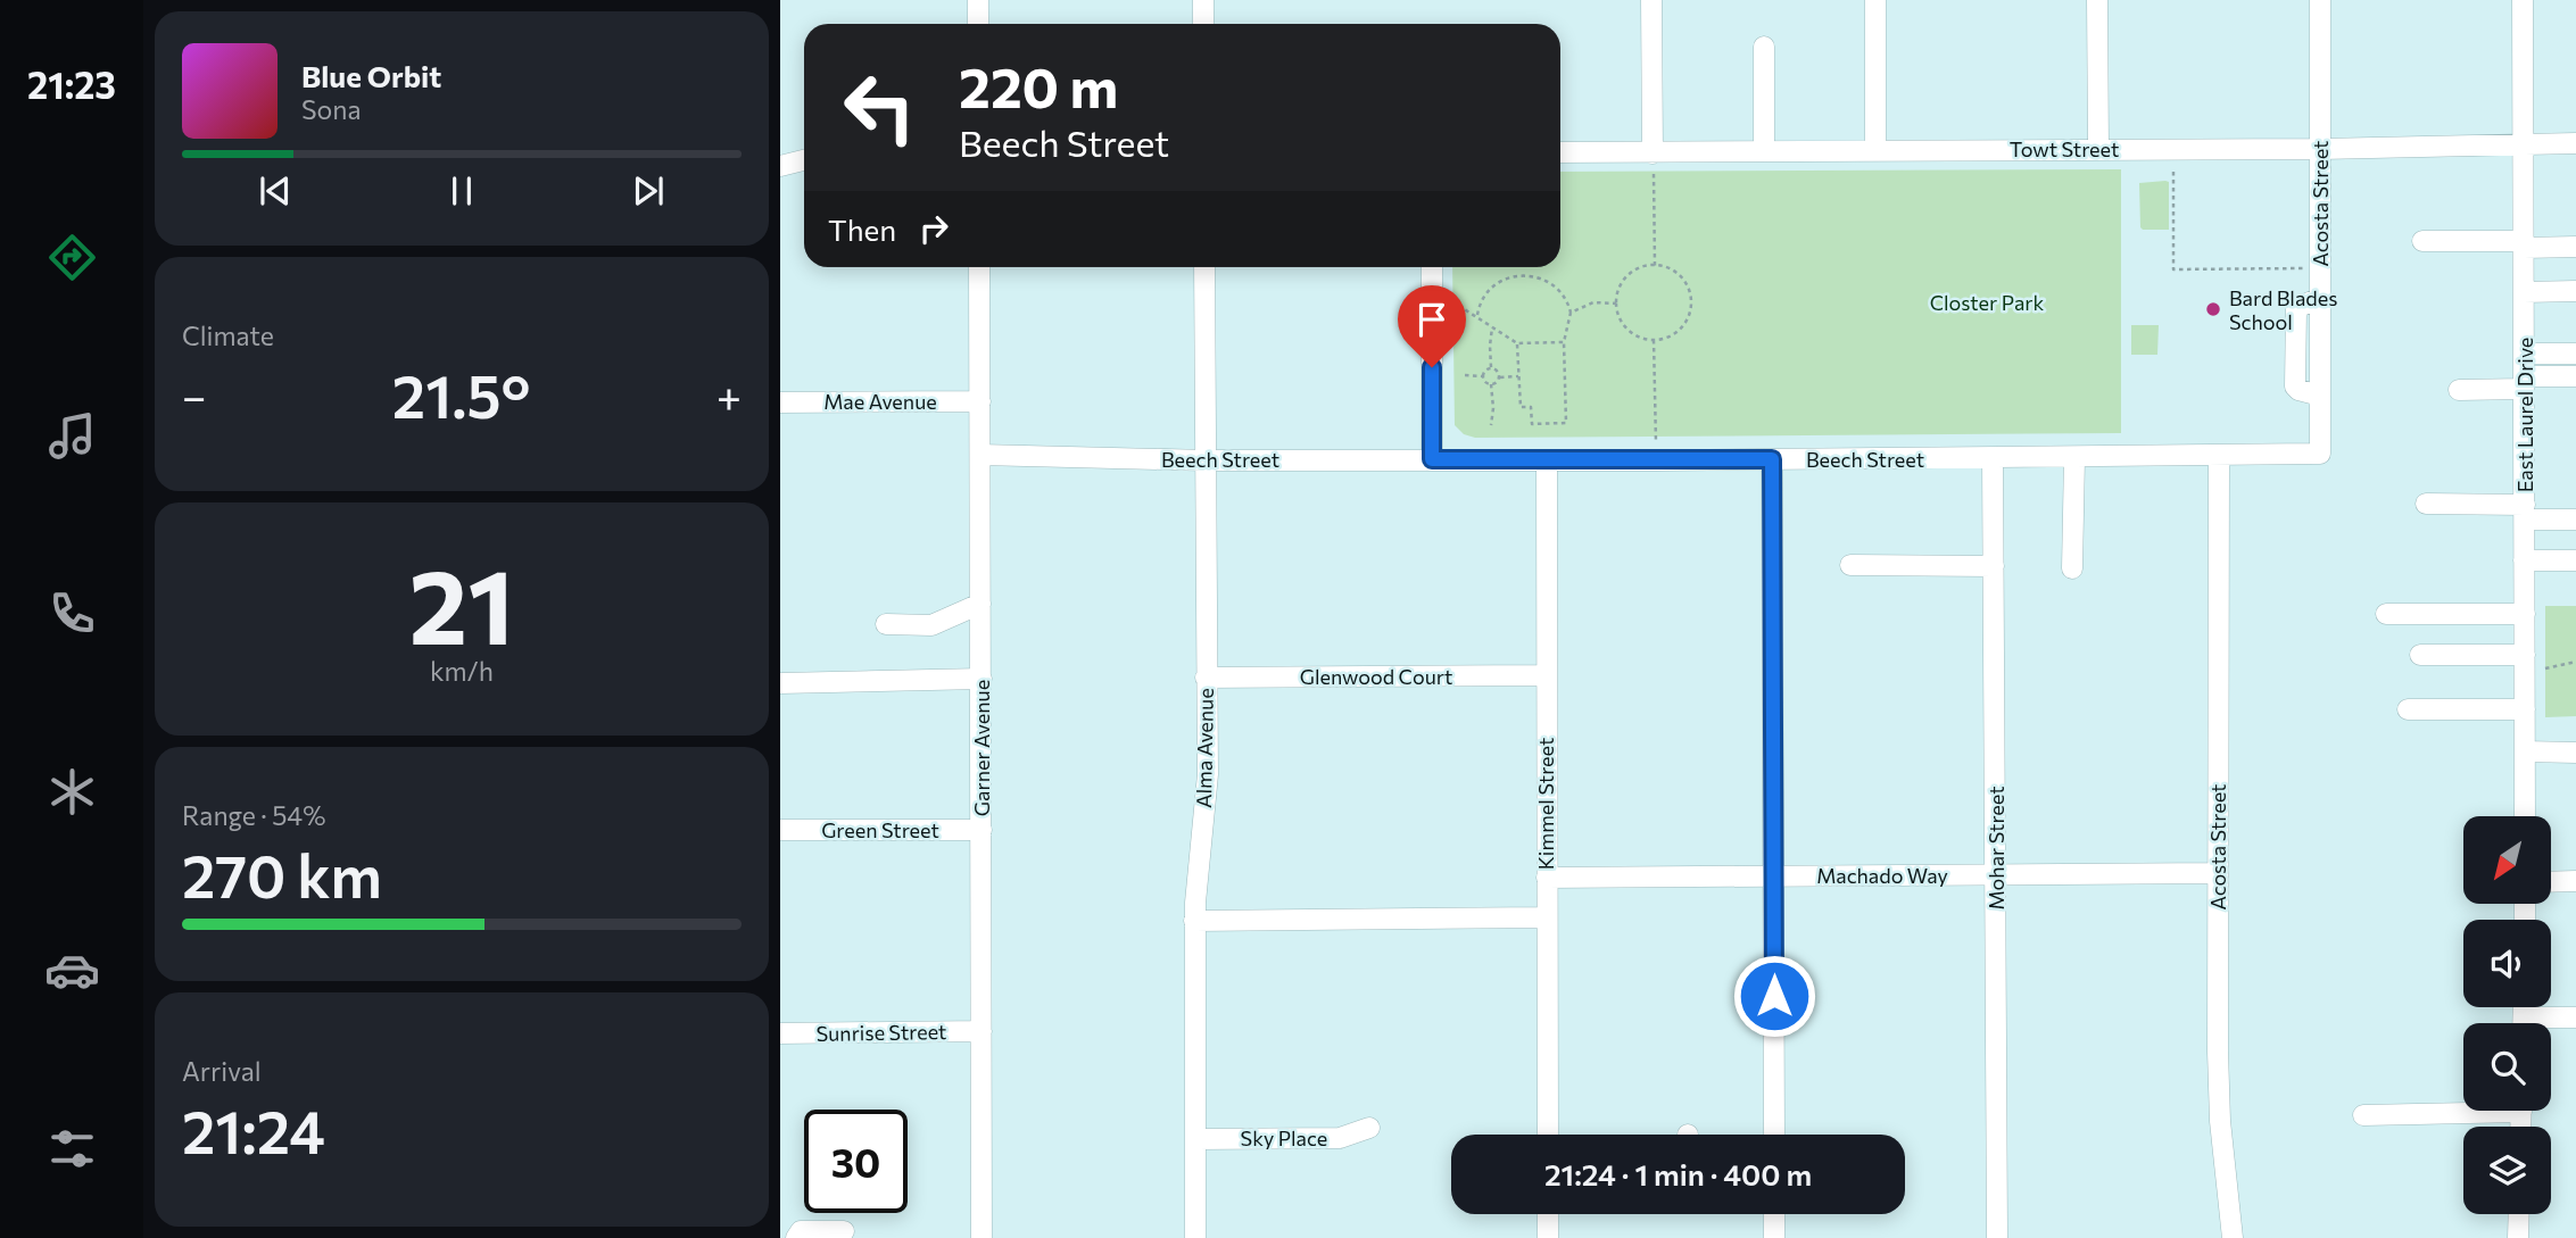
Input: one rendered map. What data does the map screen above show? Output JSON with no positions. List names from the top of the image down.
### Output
{
  "streets": {
    "street": [
      "Towt Street",
      "Acosta Street",
      "Mae Avenue",
      "East Laurel Drive",
      "Beech Street",
      "Glenwood Court",
      "Garner Avenue",
      "Alma Avenue",
      "Kimmel Street",
      "Green Street",
      "Mohar Street",
      "Machado Way",
      "Sunrise Street",
      "Sky Place"
    ]
  },
  "crossings": [
    ["Towt Street", "Acosta Street"],
    ["Towt Street", "East Laurel Drive"],
    ["Acosta Street", "Beech Street"],
    ["Acosta Street", "Machado Way"],
    ["Mae Avenue", "Garner Avenue"],
    ["Beech Street", "Garner Avenue"],
    ["Beech Street", "Alma Avenue"],
    ["Beech Street", "Kimmel Street"],
    ["Beech Street", "Mohar Street"],
    ["Glenwood Court", "Alma Avenue"],
    ["Glenwood Court", "Kimmel Street"],
    ["Garner Avenue", "Green Street"],
    ["Garner Avenue", "Sunrise Street"],
    ["Alma Avenue", "Sky Place"],
    ["Kimmel Street", "Machado Way"],
    ["Mohar Street", "Machado Way"]
  ],
  "parks": ["Closter Park"],
  "places": ["Bard Blades School"],
  "north": "bottom left",
  "page": {
    "tabs": "21:23",
    "turn": ["220 m", "Beech Street"],
    "song": ["Blue Orbit", "Sona"],
    "then": "Then",
    "tile": [
      "Climate",
      ["21", "km/h"],
      ["Range · 54%", "270 km"],
      ["Arrival", "21:24"]
    ],
    "heat": ["−", "21.5°", "+"],
    "limit": "30",
    "trip": "21:24 · 1 min · 400 m"
  }
}
